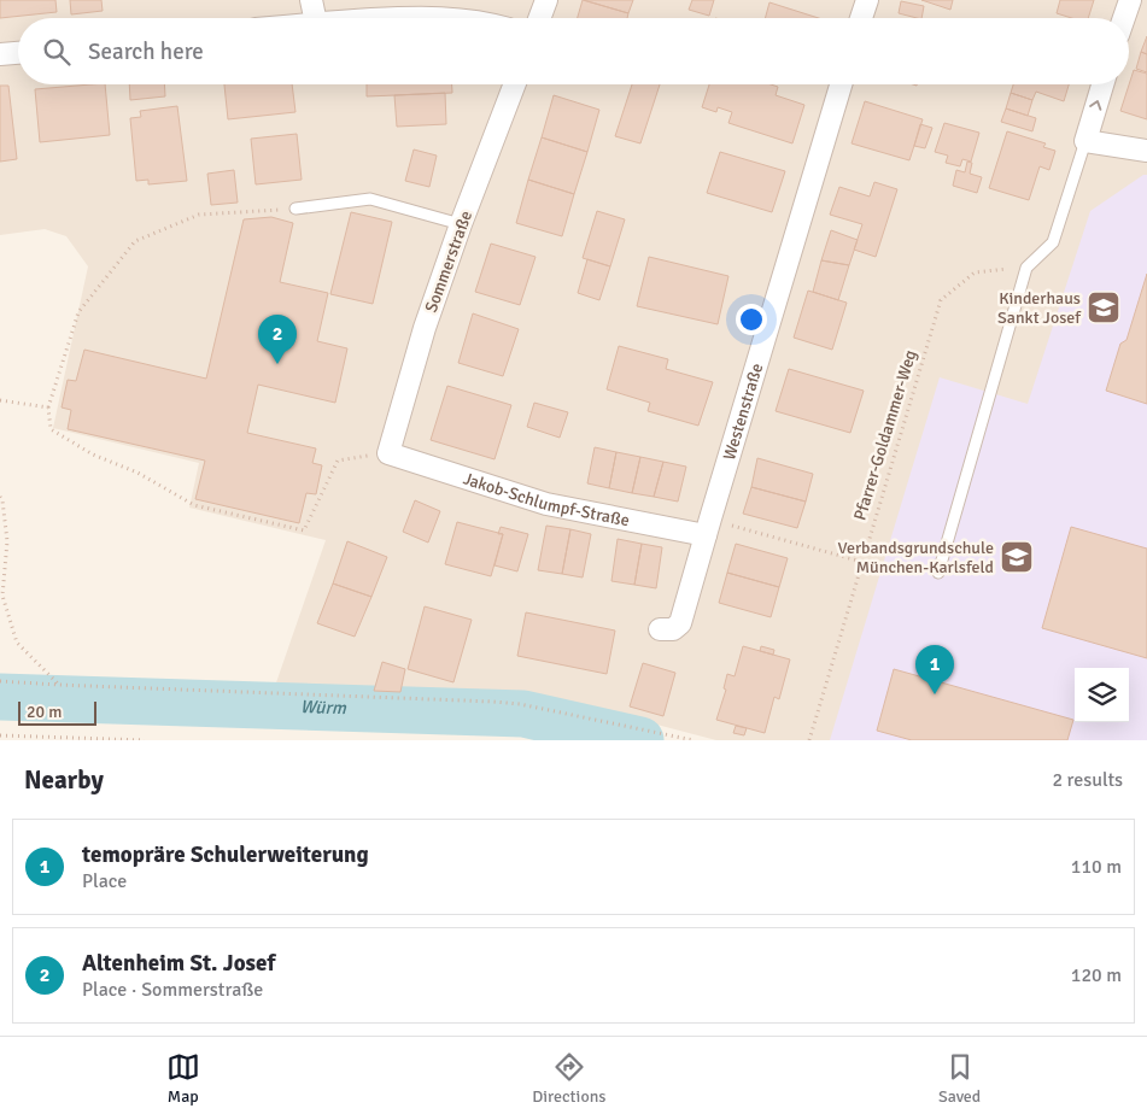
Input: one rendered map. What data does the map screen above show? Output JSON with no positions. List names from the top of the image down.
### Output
{
  "streets": {
    "street": ["Sommerstraße", "Westenstraße", "Jakob-Schlumpf-Straße"],
    "path": ["Pfarrer-Goldammer-Weg"]
  },
  "crossings": [
    ["Sommerstraße", "Jakob-Schlumpf-Straße"],
    ["Westenstraße", "Jakob-Schlumpf-Straße"]
  ],
  "water": ["Würm"],
  "places": {
    "school or university": ["Kinderhaus Sankt Josef", "Verbandsgrundschule München-Karlsfeld"]
  },
  "scale_bar": "20 m",
  "page": {
    "search": "Search here",
    "pins": ["2", "1"],
    "scale": "20 m",
    "heading": ["Nearby", "2 results"],
    "list": [
      {
        "mark": "1",
        "name": "temopräre Schulerweiterung",
        "note": "Place",
        "value": "110 m"
      },
      {
        "mark": "2",
        "name": "Altenheim St. Josef",
        "note": "Place · Sommerstraße",
        "value": "120 m"
      }
    ],
    "nav": ["Map", "Directions", "Saved"]
  }
}
